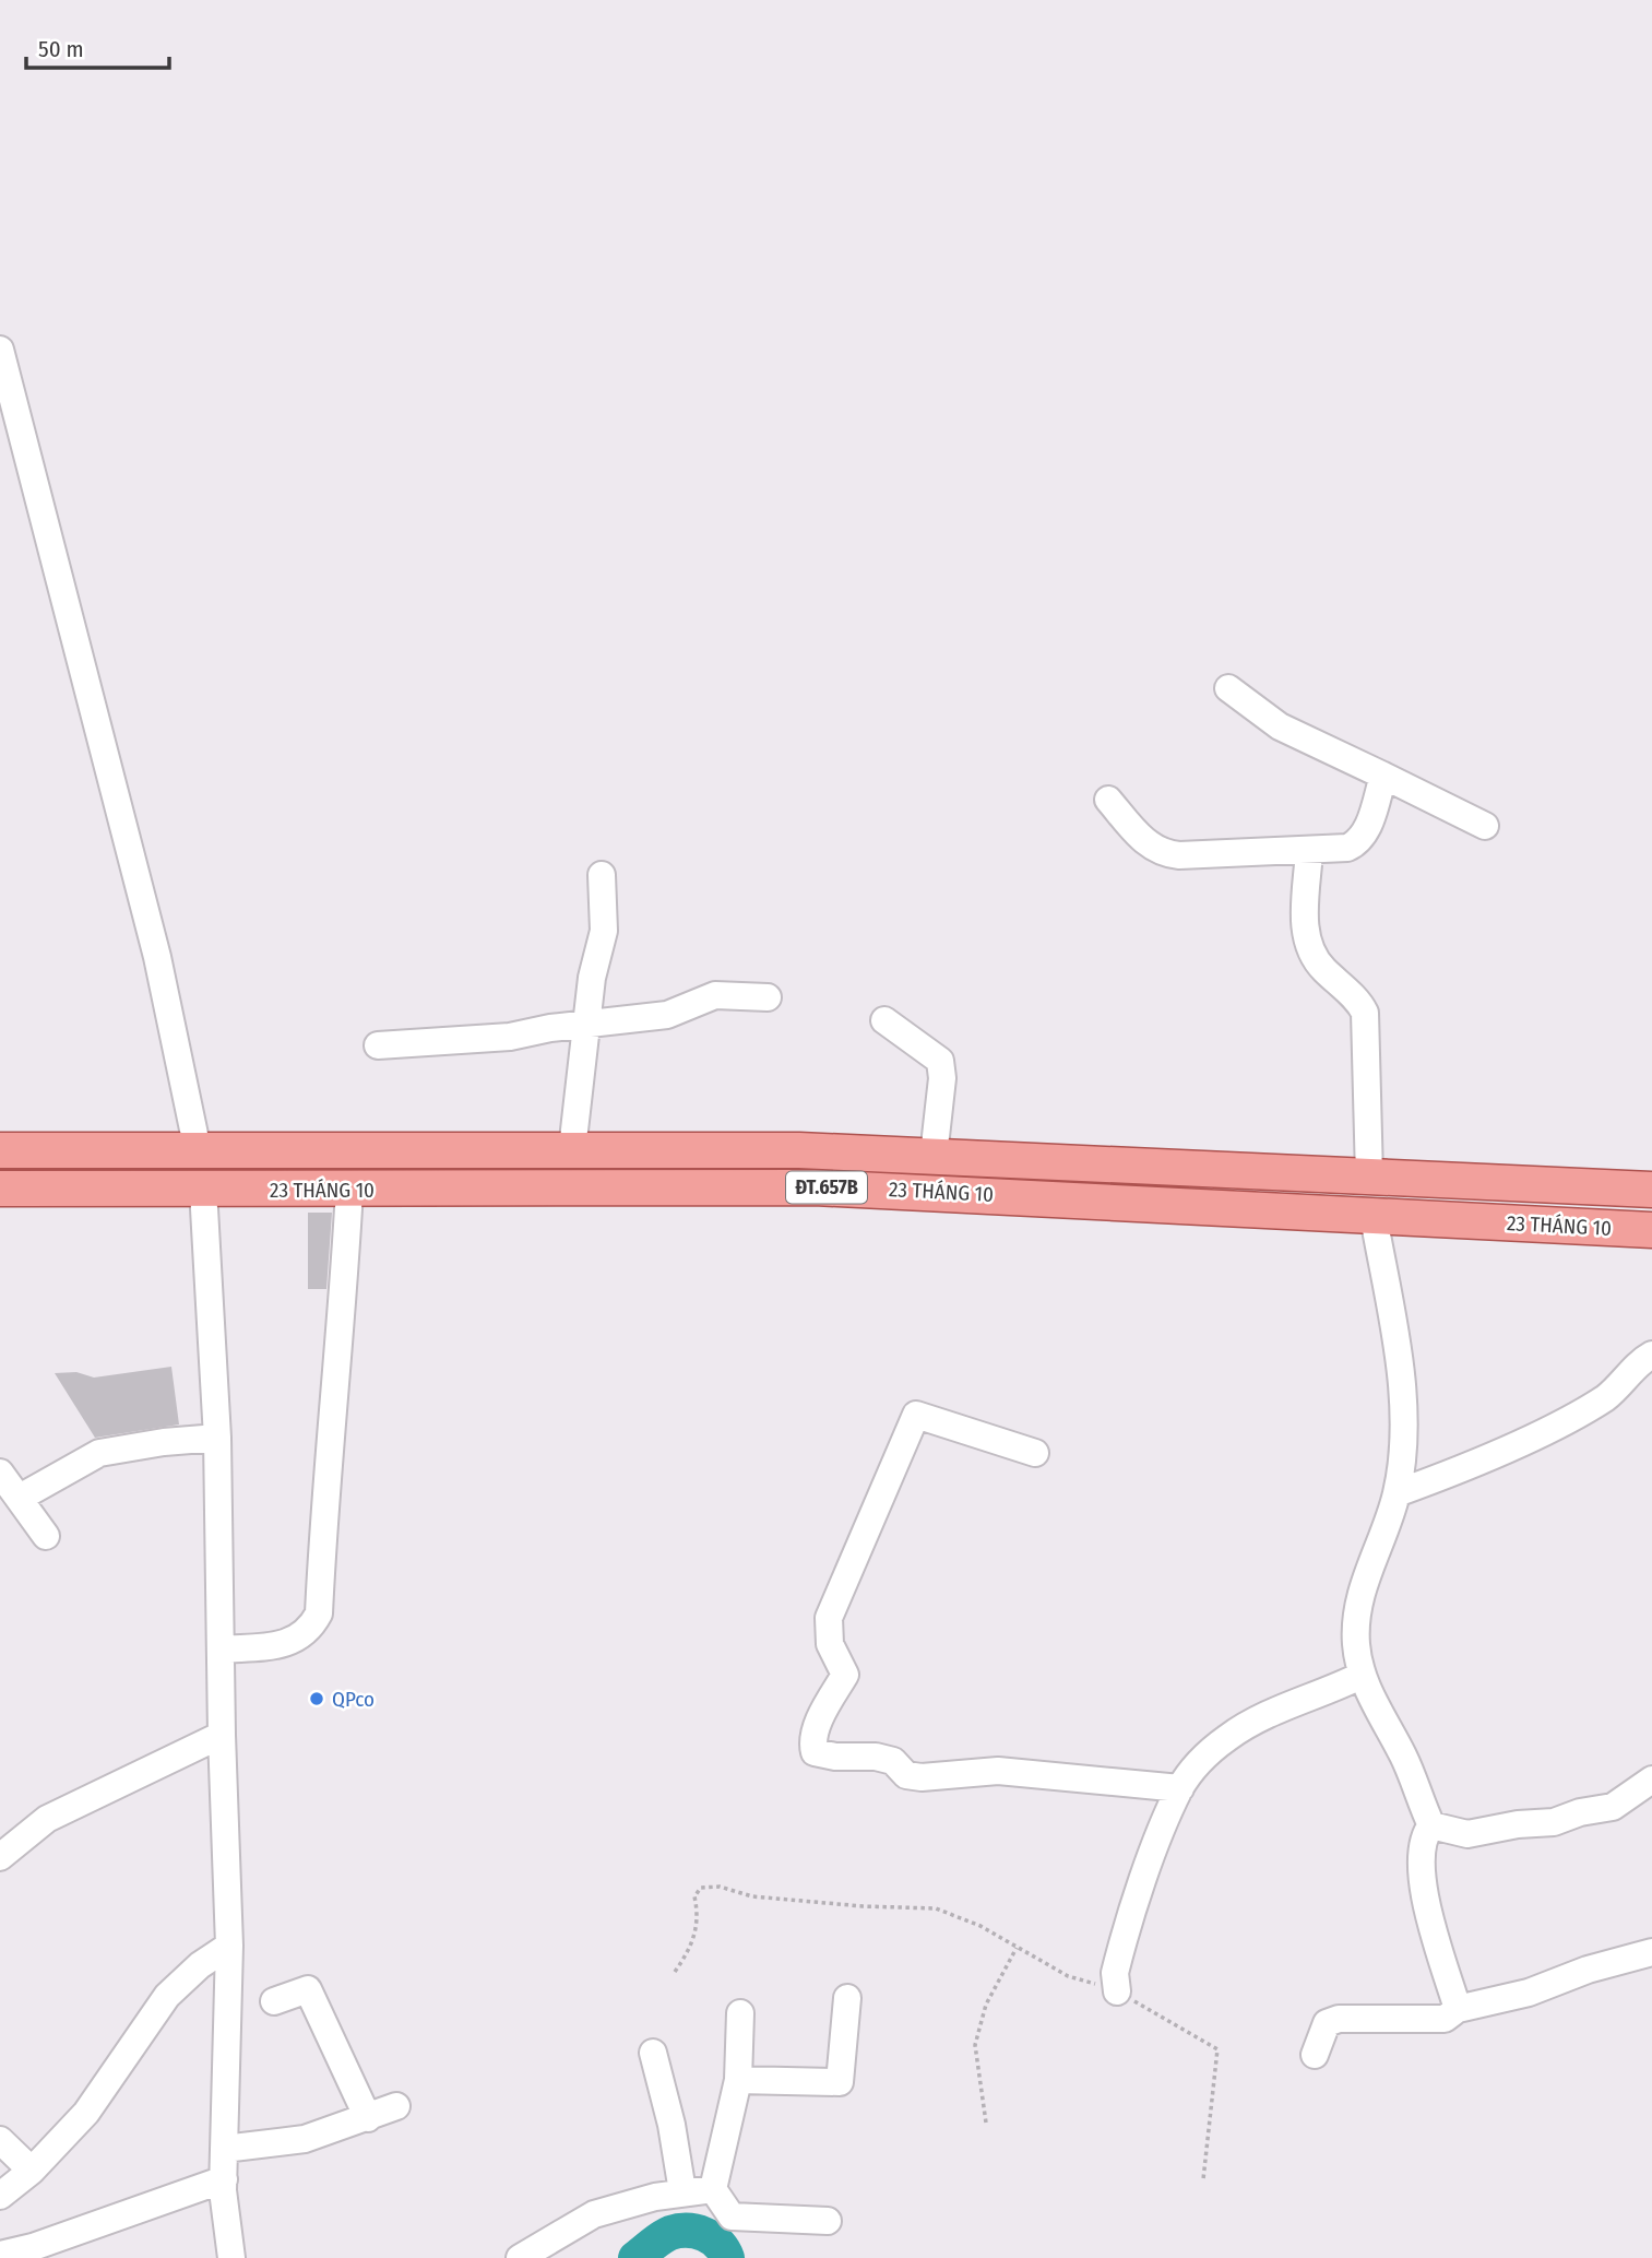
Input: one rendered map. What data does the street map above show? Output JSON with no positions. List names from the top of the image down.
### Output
{
  "streets": {
    "main road": ["ĐT.657B", "23 THÁNG 10"]
  },
  "places": ["QPco"],
  "scale_bar": "50 m"
}
